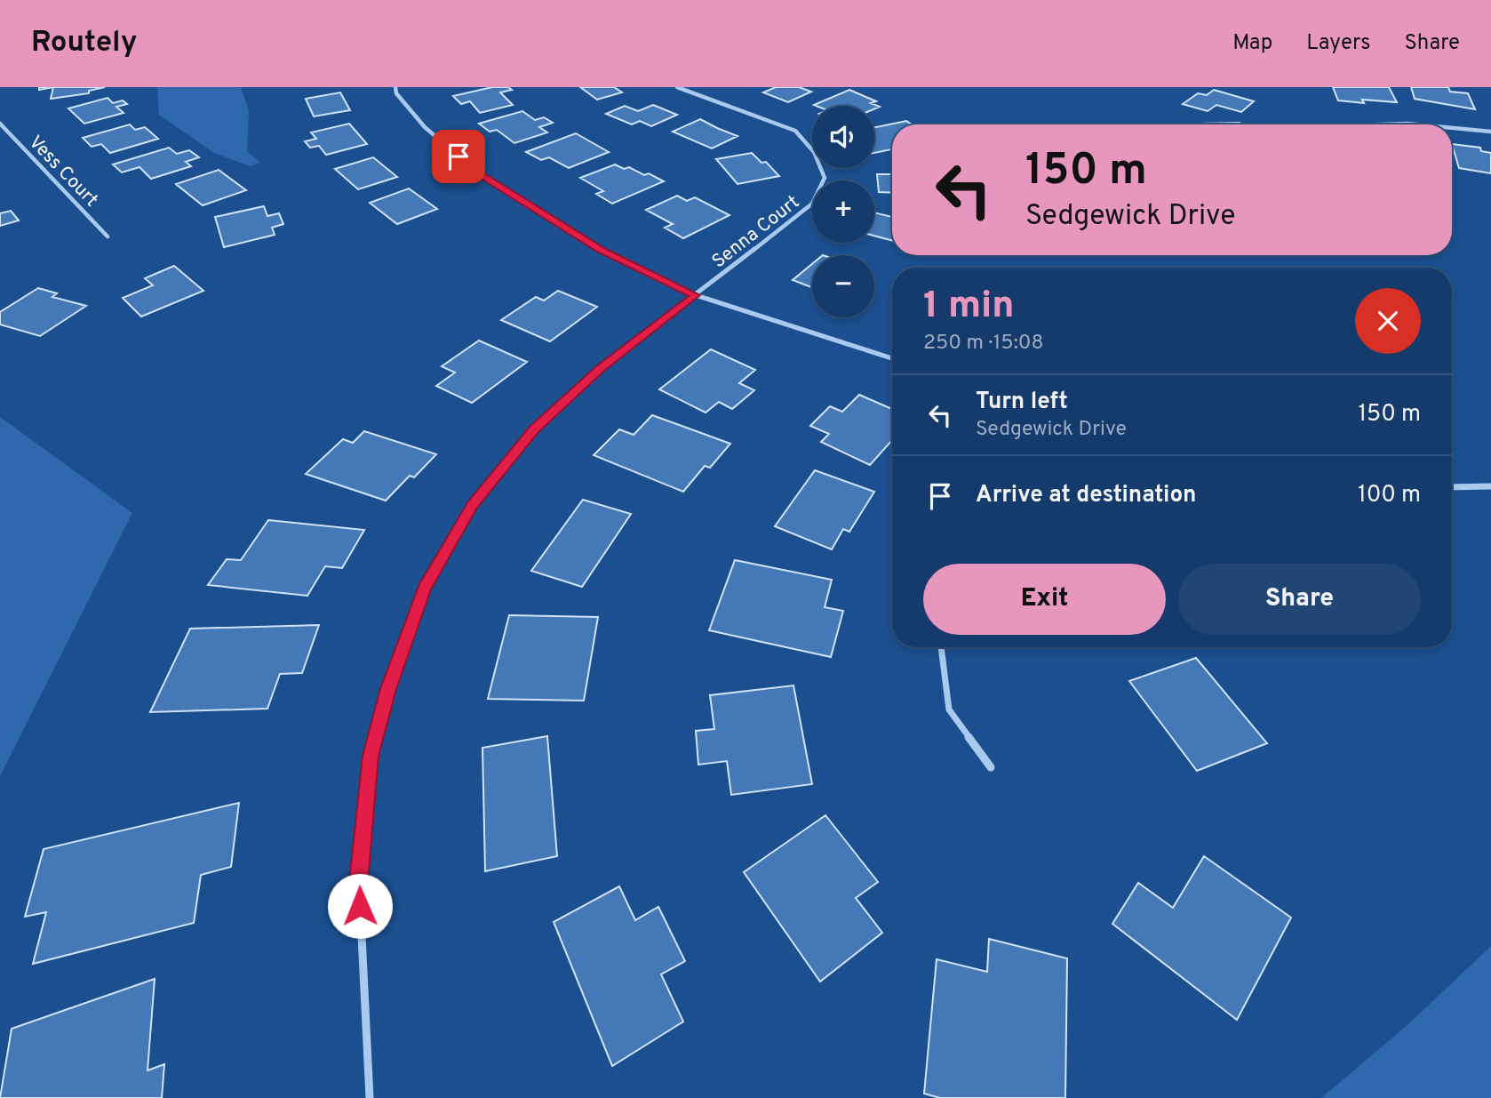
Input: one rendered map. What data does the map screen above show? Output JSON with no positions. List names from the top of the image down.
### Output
{
  "streets": {
    "street": ["Vess Court", "Senna Court"]
  },
  "page": {
    "header": "Routely",
    "nav": ["Map", "Layers", "Share"],
    "map_buttons": ["+", "−"],
    "turn": ["150 m", "Sedgewick Drive"],
    "heading": ["1 min", "250 m · 15:08"],
    "list": [
      {
        "name": "Turn left",
        "note": "Sedgewick Drive",
        "value": "150 m"
      },
      {
        "name": "Arrive at destination",
        "value": "100 m"
      }
    ],
    "buttons": ["Exit", "Share"]
  }
}
